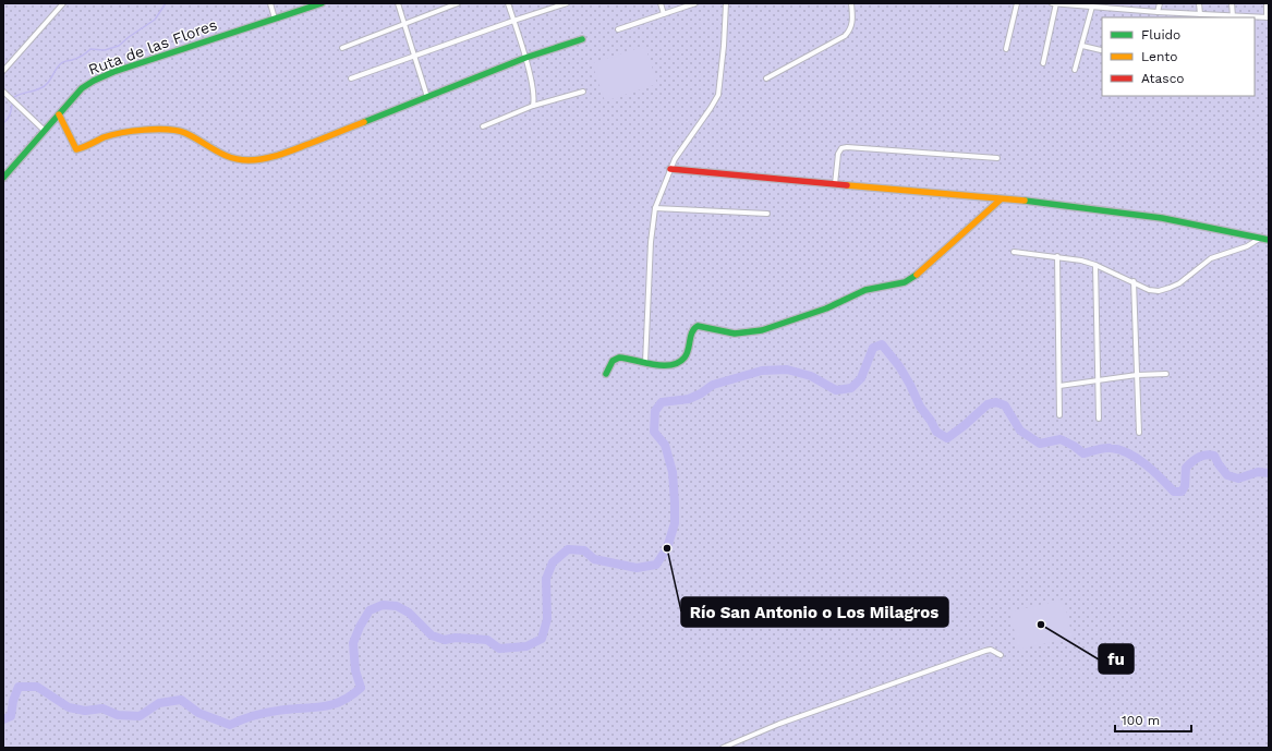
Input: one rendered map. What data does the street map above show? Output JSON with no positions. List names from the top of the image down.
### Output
{
  "streets": {
    "street": ["Ruta de las Flores"]
  },
  "places": ["Río San Antonio o Los Milagros", "fu"],
  "legend": ["Fluido", "Lento", "Atasco"],
  "scale_bar": "100 m"
}
